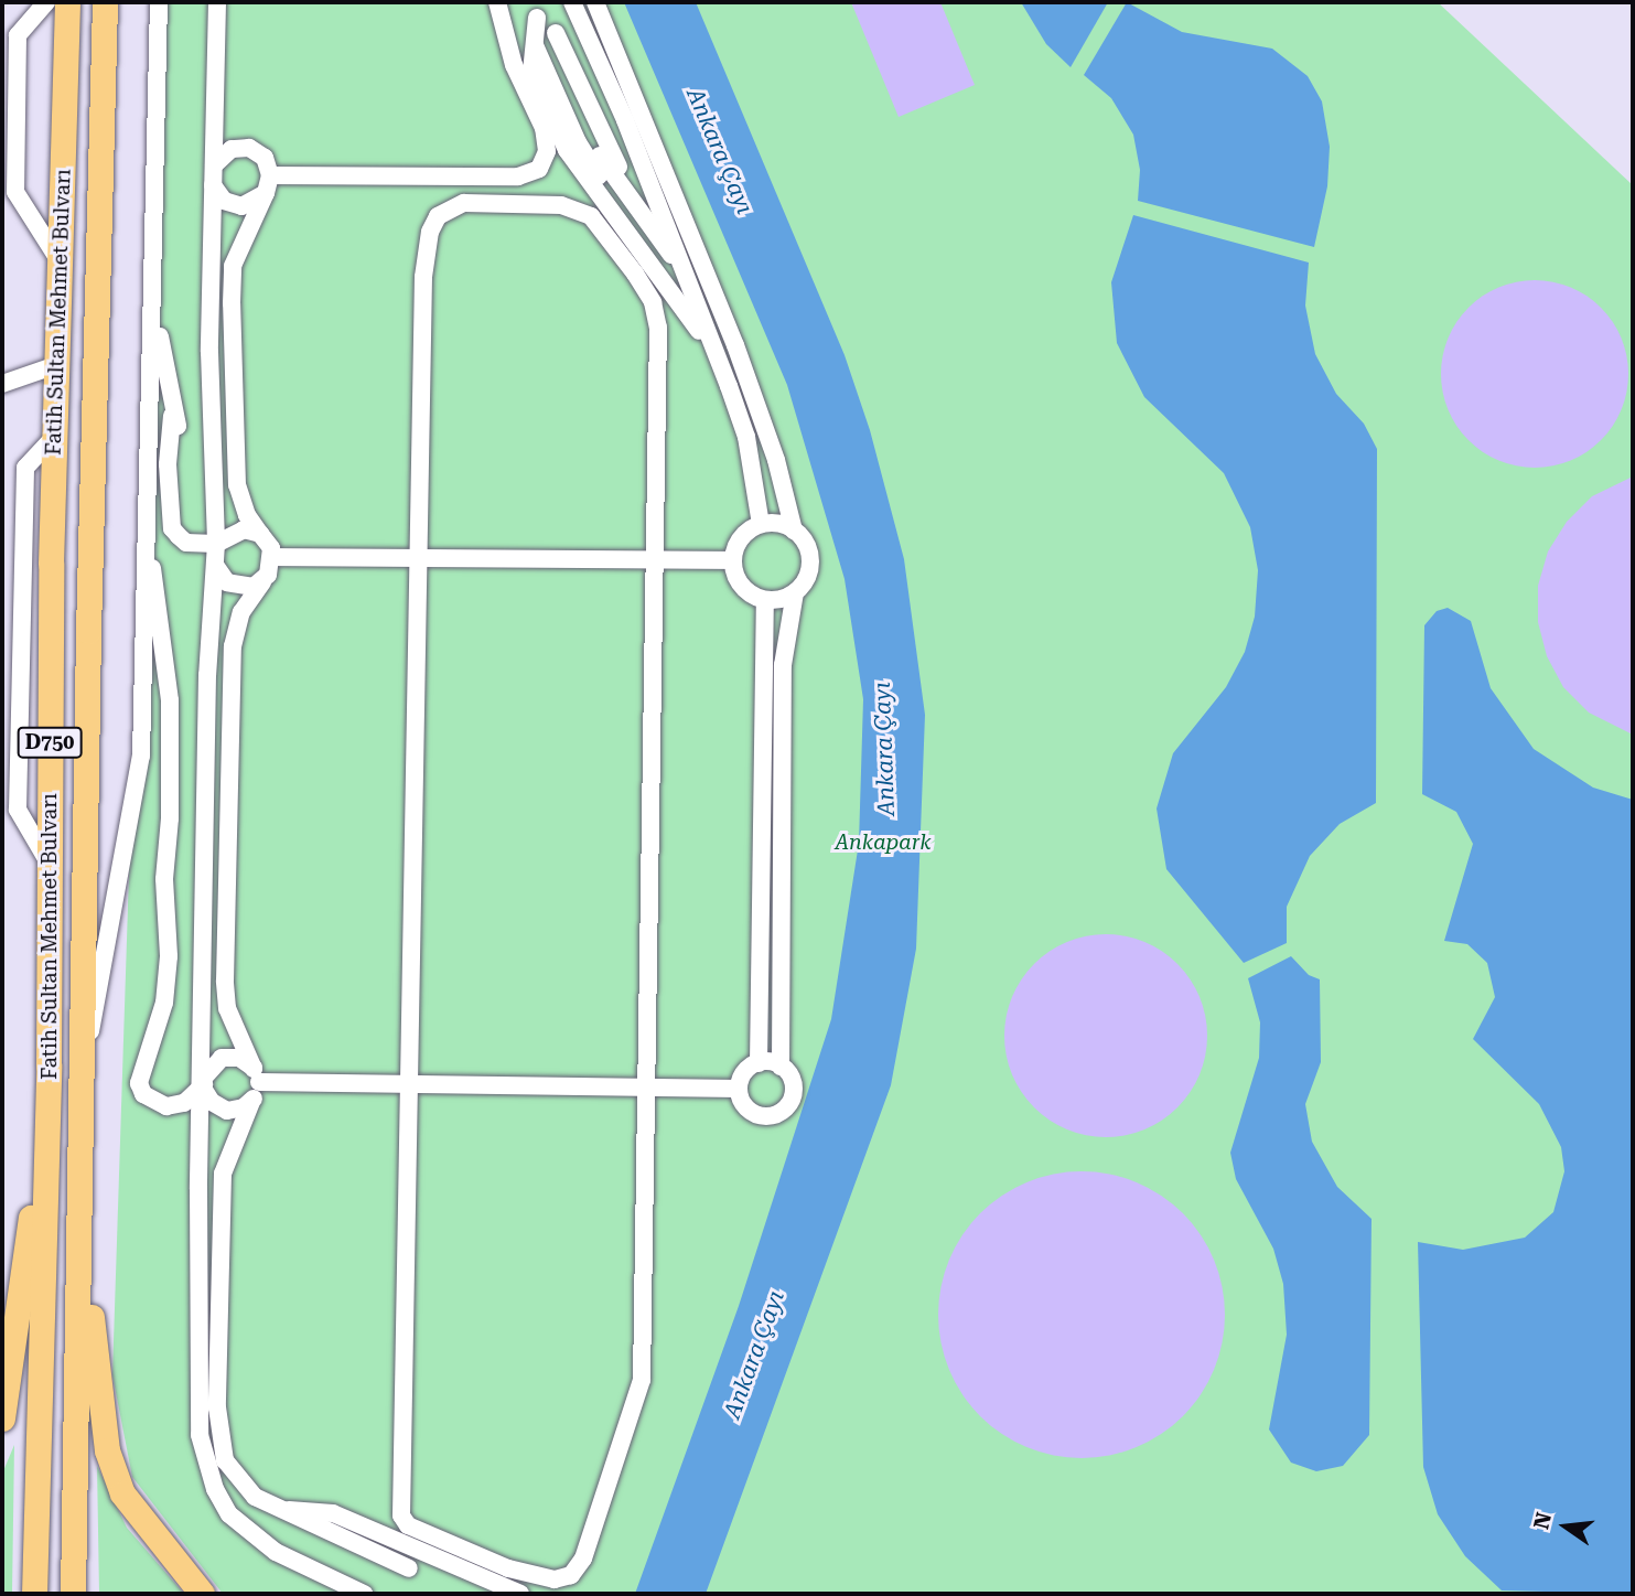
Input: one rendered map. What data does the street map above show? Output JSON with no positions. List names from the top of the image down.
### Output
{
  "streets": {
    "highway": ["Fatih Sultan Mehmet Bulvarı", "D750"]
  },
  "water": ["Ankara Çayı"],
  "parks": ["Ankapark"],
  "north": "left"
}
